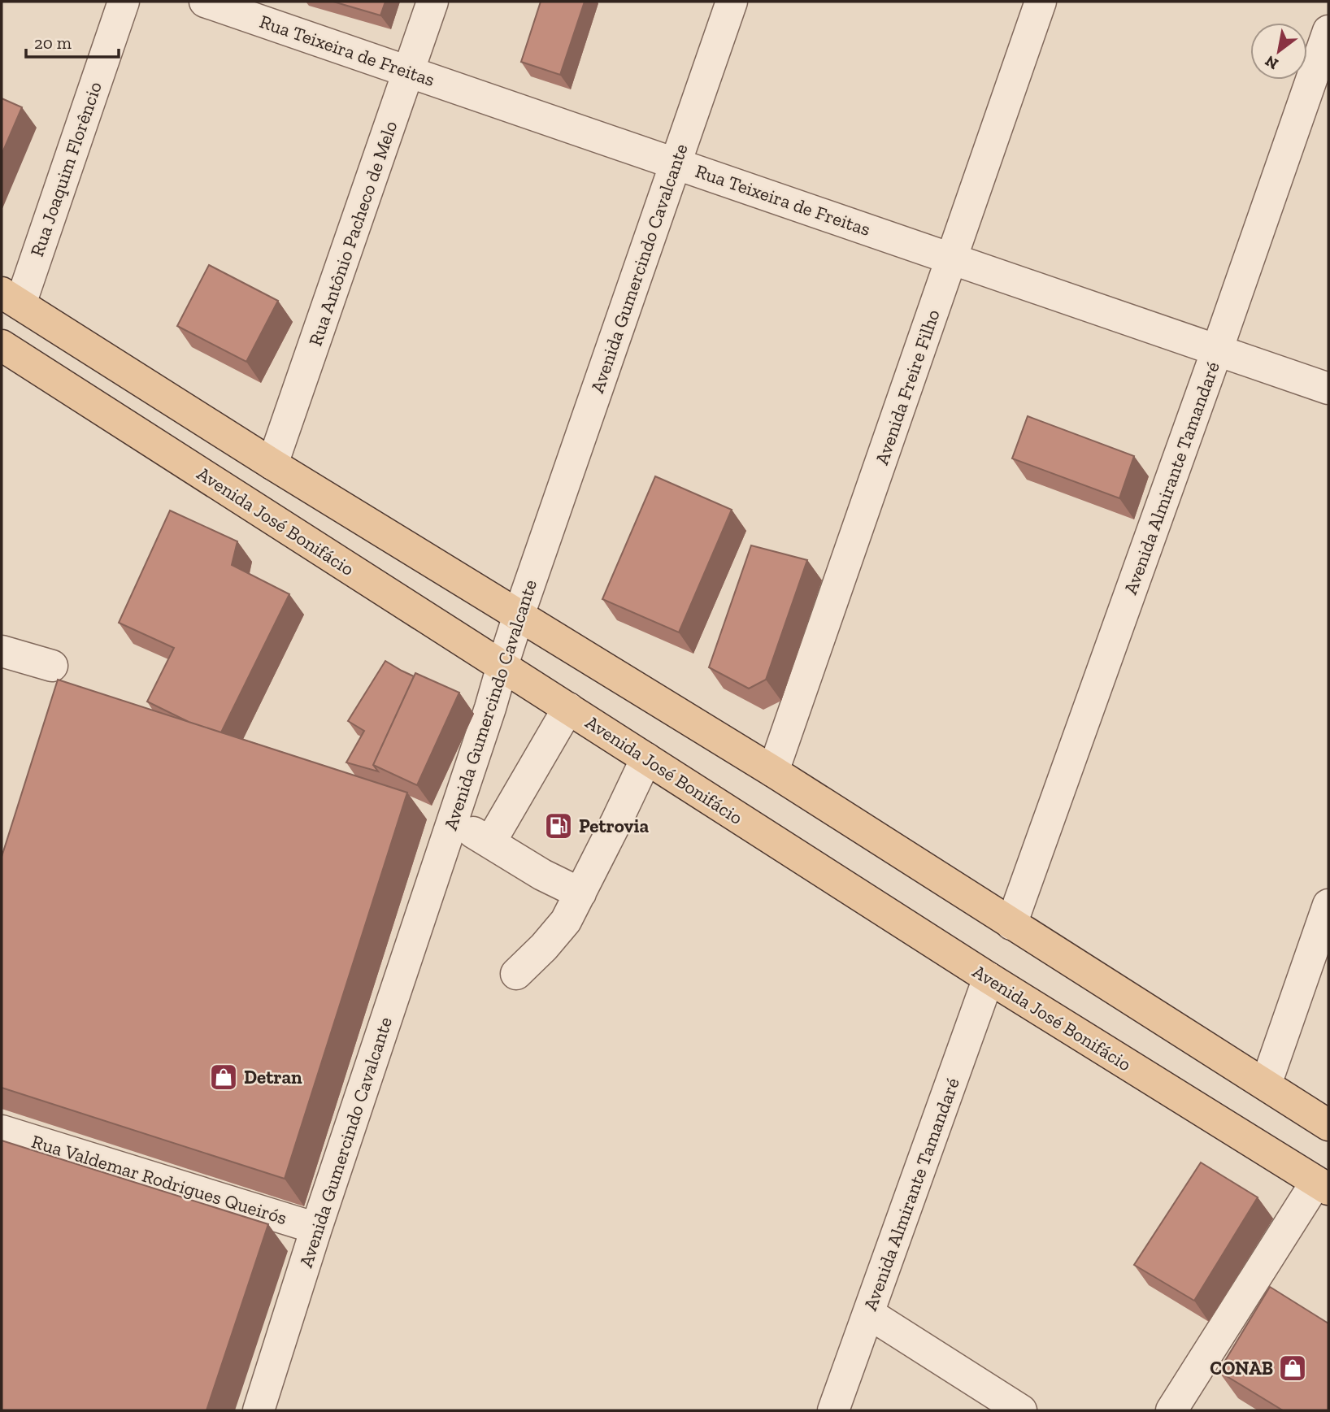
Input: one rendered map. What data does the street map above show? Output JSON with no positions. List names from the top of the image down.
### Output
{
  "streets": {
    "main road": ["Avenida José Bonifácio"],
    "street": [
      "Rua Teixeira de Freitas",
      "Rua Joaquim Florêncio",
      "Rua Antônio Pacheco de Melo",
      "Avenida Gumercindo Cavalcante",
      "Avenida Freire Filho",
      "Avenida Almirante Tamandaré",
      "Rua Valdemar Rodrigues Queirós"
    ]
  },
  "crossings": [
    ["Rua Teixeira de Freitas", "Rua Antônio Pacheco de Melo"],
    ["Rua Teixeira de Freitas", "Avenida Gumercindo Cavalcante"],
    ["Rua Teixeira de Freitas", "Avenida Freire Filho"],
    ["Rua Teixeira de Freitas", "Avenida Almirante Tamandaré"],
    ["Avenida Gumercindo Cavalcante", "Avenida José Bonifácio"],
    ["Avenida Gumercindo Cavalcante", "Rua Valdemar Rodrigues Queirós"],
    ["Avenida Almirante Tamandaré", "Avenida José Bonifácio"]
  ],
  "places": {
    "fuel station": ["Petrovia"],
    "shop": ["Detran", "CONAB"]
  },
  "scale_bar": "20 m",
  "north": "bottom left"
}
